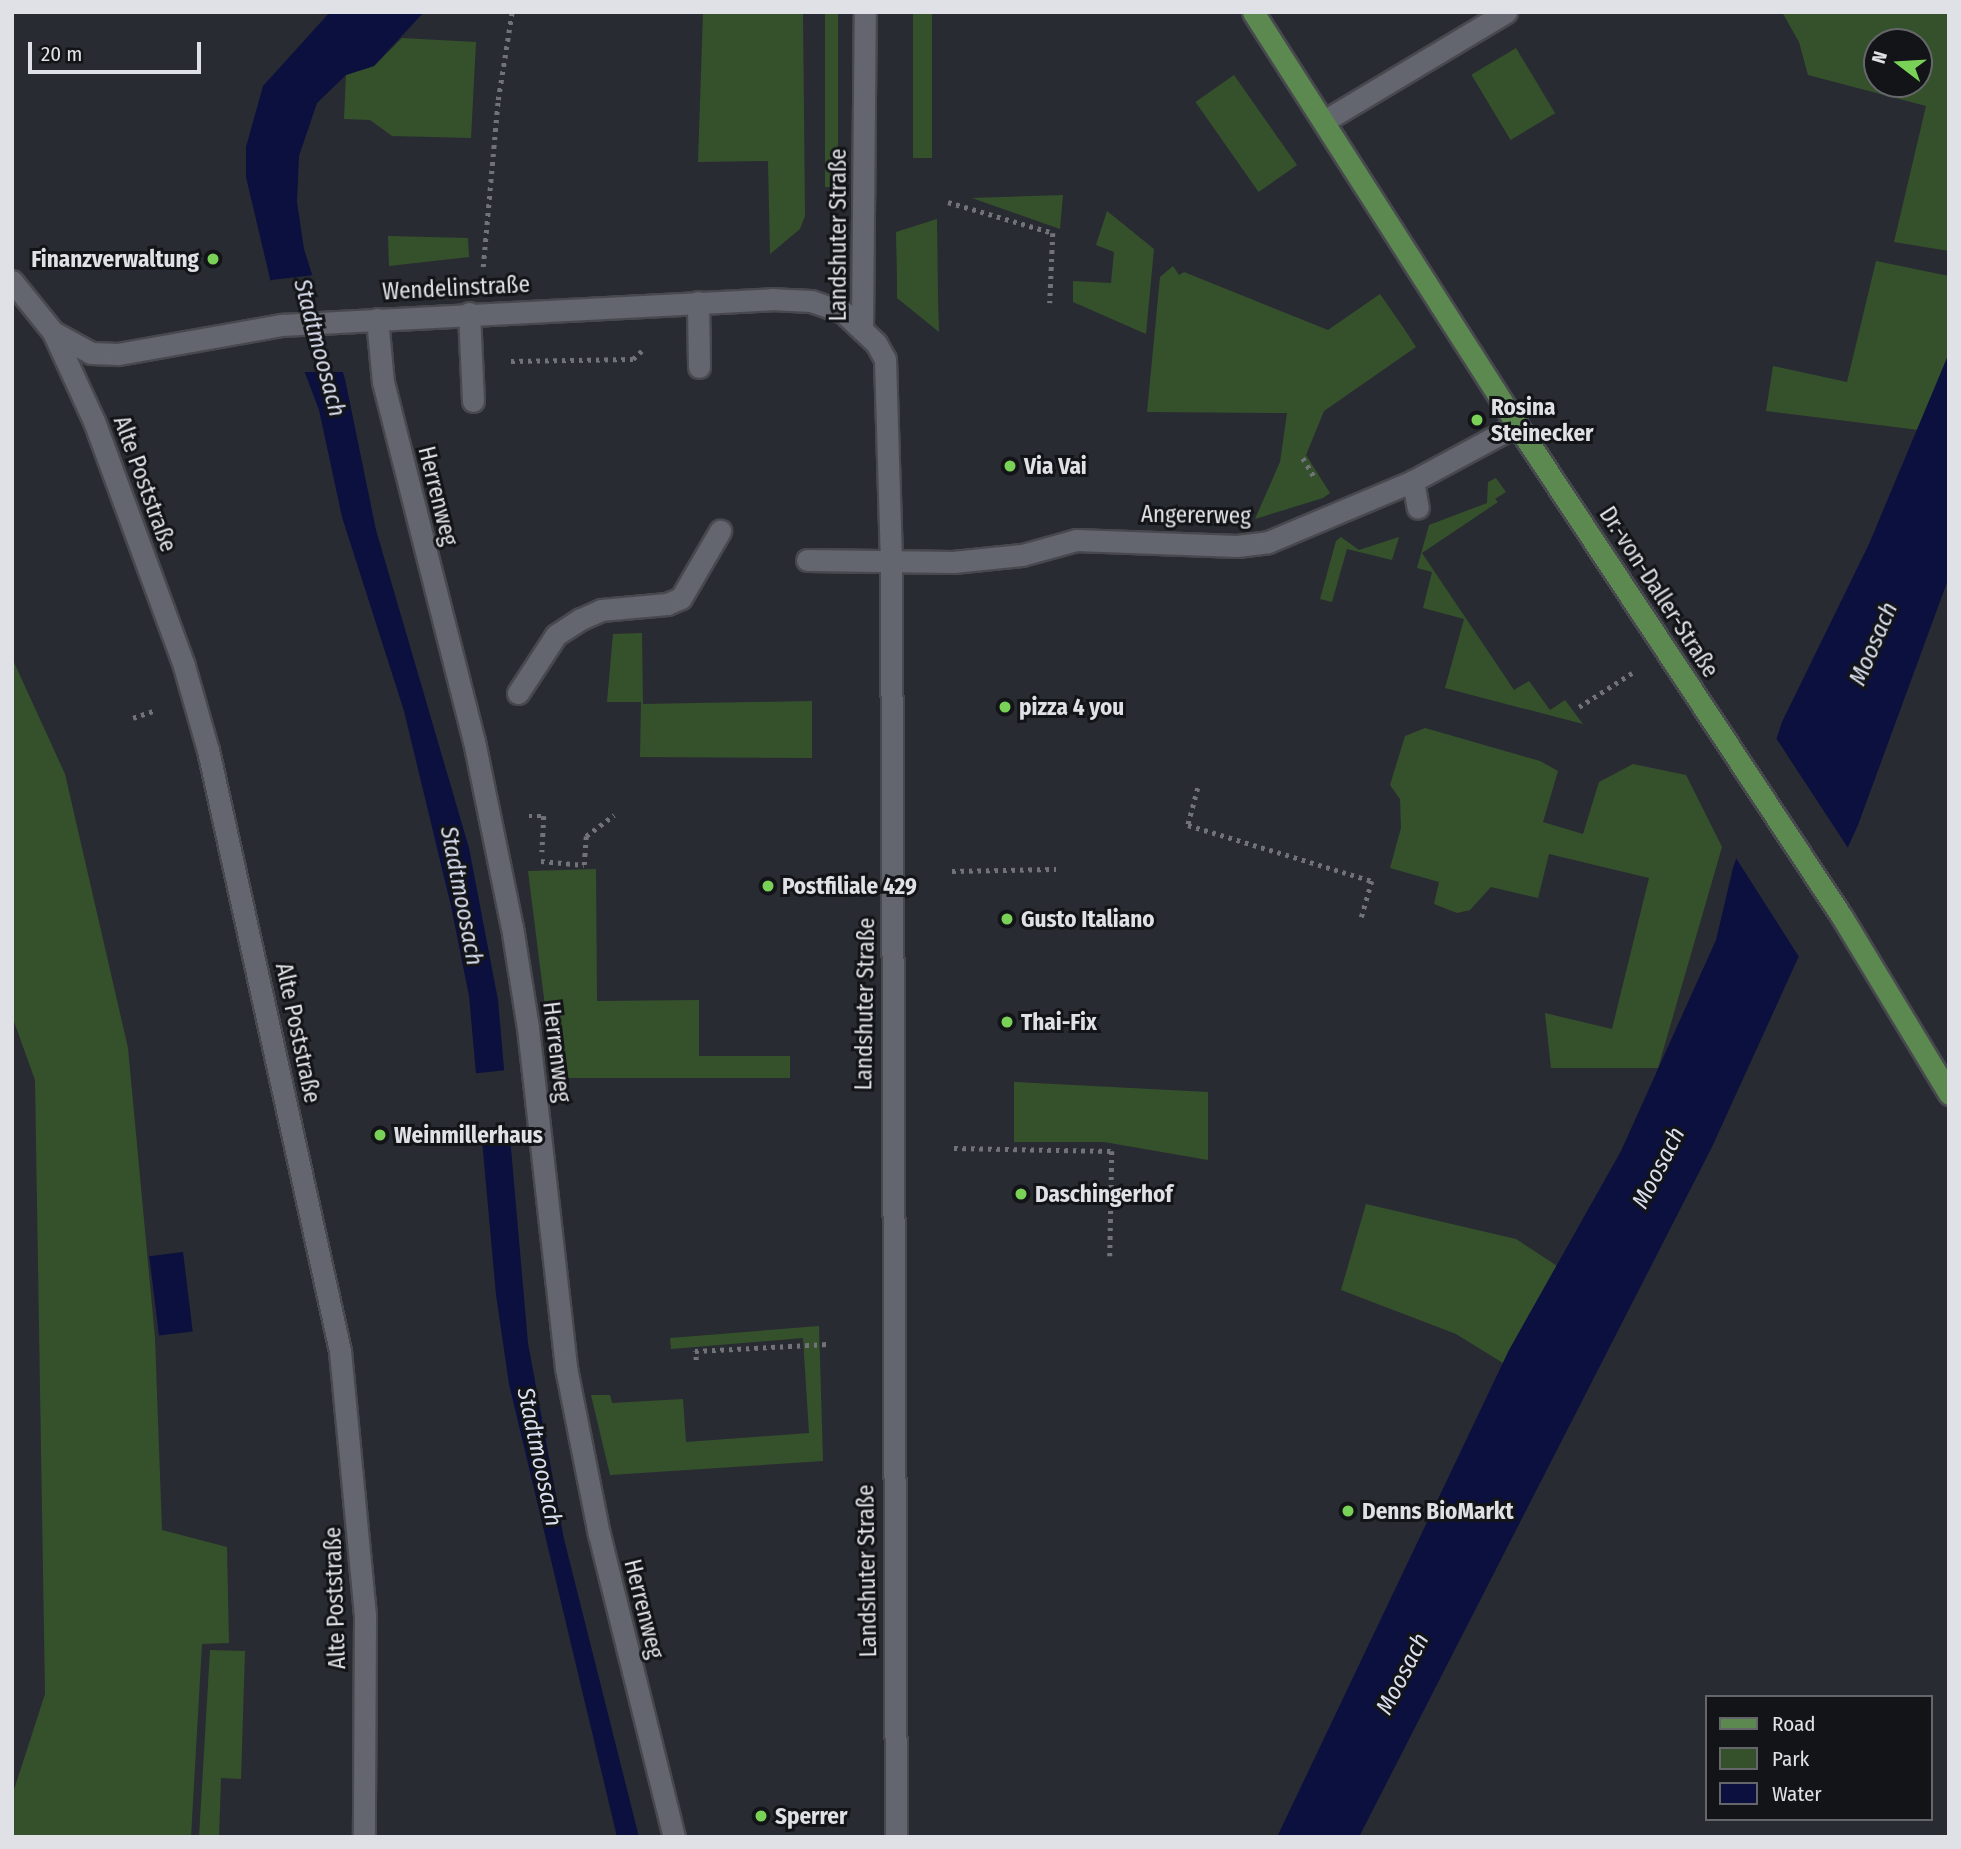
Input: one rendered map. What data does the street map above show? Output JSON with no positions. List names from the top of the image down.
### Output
{
  "streets": {
    "main road": ["Dr.-von-Daller-Straße"],
    "street": [
      "Landshuter Straße",
      "Wendelinstraße",
      "Alte Poststraße",
      "Herrenweg",
      "Angererweg"
    ]
  },
  "crossings": [
    ["Landshuter Straße", "Wendelinstraße"],
    ["Landshuter Straße", "Angererweg"],
    ["Wendelinstraße", "Alte Poststraße"],
    ["Wendelinstraße", "Herrenweg"],
    ["Angererweg", "Dr.-von-Daller-Straße"]
  ],
  "water": ["Stadtmoosach", "Moosach"],
  "places": [
    "Finanzverwaltung",
    "Rosina Steinecker",
    "Via Vai",
    "pizza 4 you",
    "Postfiliale 429",
    "Gusto Italiano",
    "Thai-Fix",
    "Weinmillerhaus",
    "Daschingerhof",
    "Denns BioMarkt",
    "Sperrer"
  ],
  "legend": ["Road", "Park", "Water"],
  "scale_bar": "20 m",
  "north": "left"
}
